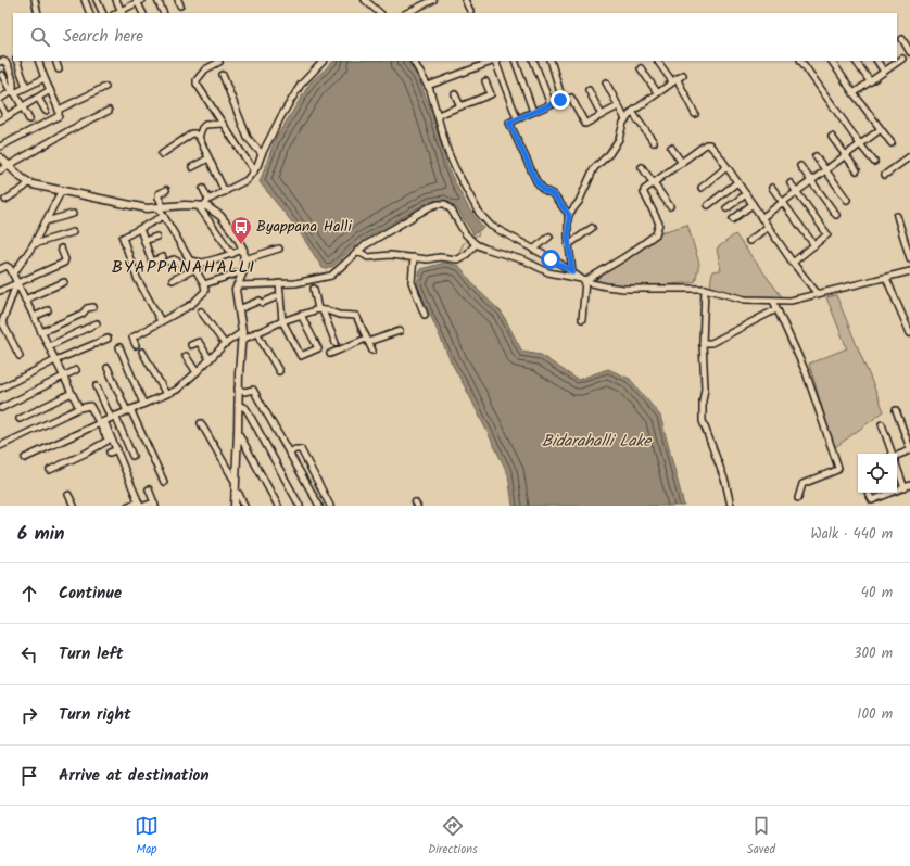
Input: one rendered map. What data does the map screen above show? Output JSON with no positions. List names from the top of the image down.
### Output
{
  "districts": ["BYAPPANAHALLI"],
  "water": ["Bidarahalli Lake"],
  "places": {
    "bus stop": ["Byappana Halli"]
  },
  "page": {
    "search": "Search here",
    "heading": ["6 min", "Walk · 440 m"],
    "list": [
      ["Continue", "40 m"],
      ["Turn left", "300 m"],
      ["Turn right", "100 m"],
      "Arrive at destination"
    ],
    "nav": ["Map", "Directions", "Saved"]
  }
}
